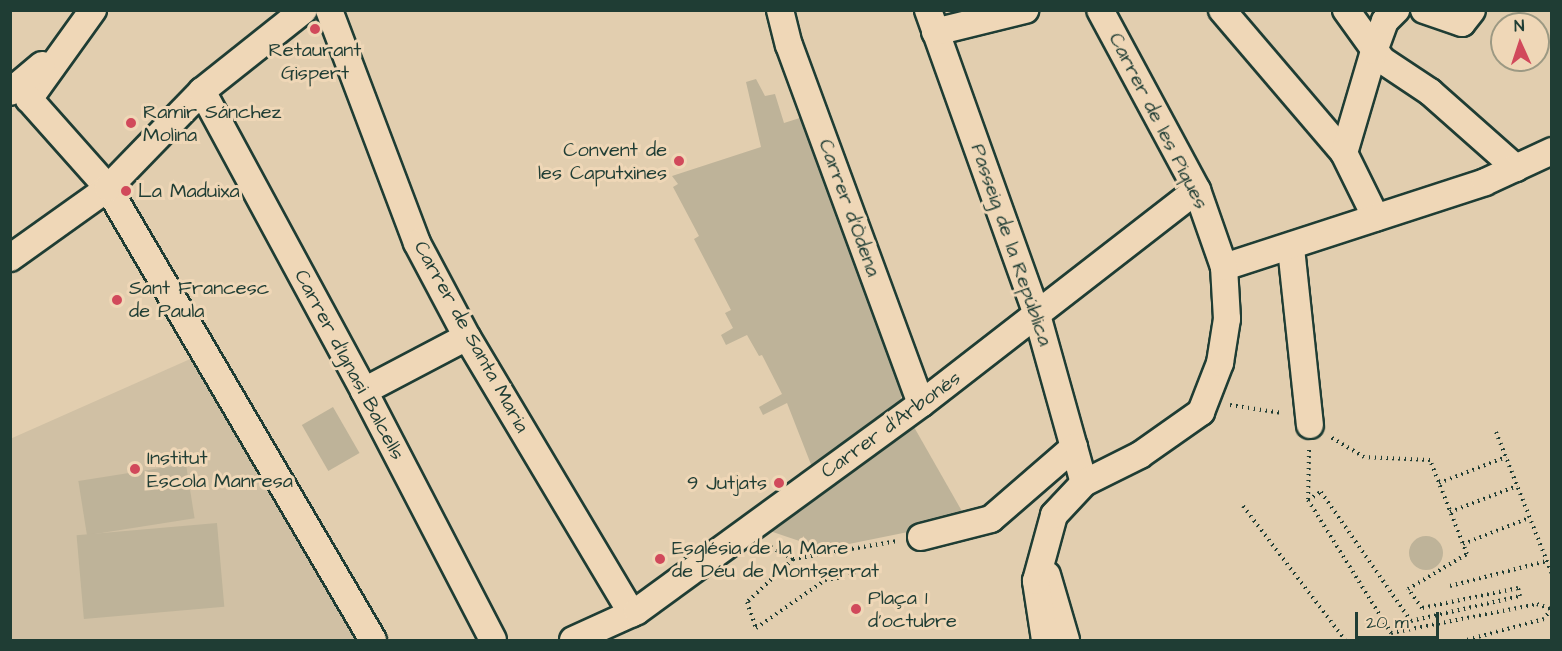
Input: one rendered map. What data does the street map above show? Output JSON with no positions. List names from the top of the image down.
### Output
{
  "streets": {
    "street": [
      "Carrer de les Piques",
      "Carrer d'Òdena",
      "Passeig de la República",
      "Carrer de Santa Maria",
      "Carrer d'Ignasi Balcells",
      "Carrer d'Arbonés"
    ]
  },
  "crossings": [
    ["Carrer de les Piques", "Passeig de la República"],
    ["Carrer de les Piques", "Carrer d'Arbonés"],
    ["Carrer d'Òdena", "Carrer d'Arbonés"],
    ["Passeig de la República", "Carrer d'Arbonés"],
    ["Carrer de Santa Maria", "Carrer d'Arbonés"]
  ],
  "places": [
    "Retaurant Gispert",
    "Ramir Sánchez Molina",
    "Convent de les Caputxines",
    "La Maduixa",
    "Sant Francesc de Paula",
    "Institut Escola Manresa",
    "9 Jutjats",
    "Església de la Mare de Déu de Montserrat",
    "Plaça 1 d'octubre"
  ],
  "scale_bar": "20 m",
  "north": "top"
}
